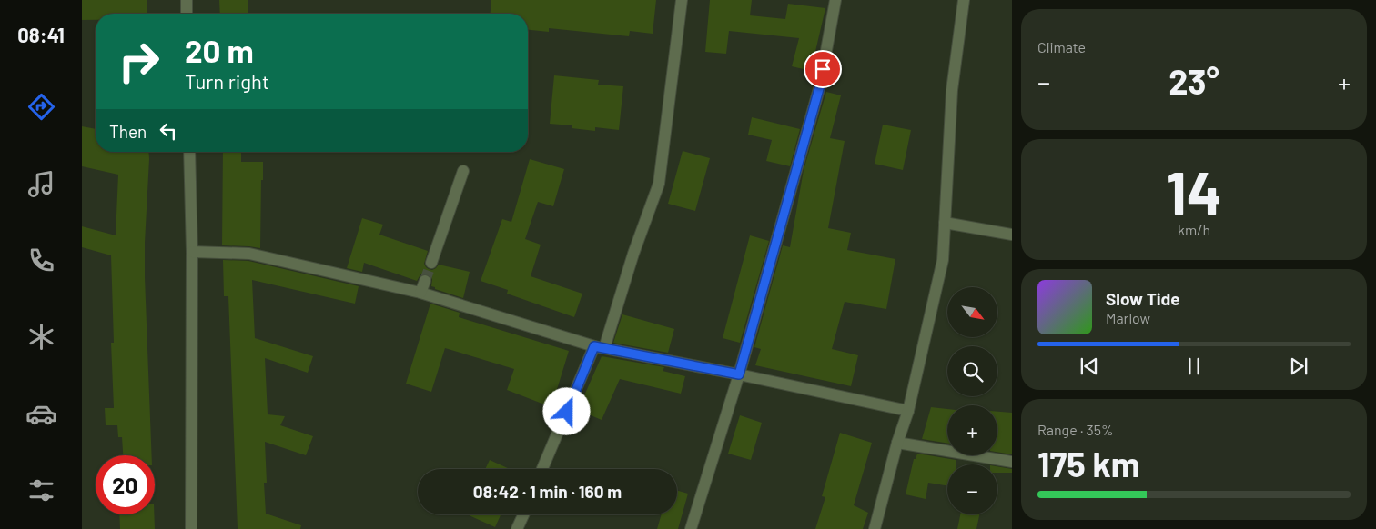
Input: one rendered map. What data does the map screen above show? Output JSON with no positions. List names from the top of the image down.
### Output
{
  "north": "bottom right",
  "page": {
    "tabs": "08:41",
    "tile": [
      "Climate",
      ["14", "km/h"],
      ["Range · 35%", "175 km"]
    ],
    "turn": ["20 m", "Turn right"],
    "heat": ["−", "23°", "+"],
    "then": "Then",
    "song": ["Slow Tide", "Marlow"],
    "map_buttons": ["+", "−"],
    "limit": "20",
    "trip": "08:42 · 1 min · 160 m"
  }
}
